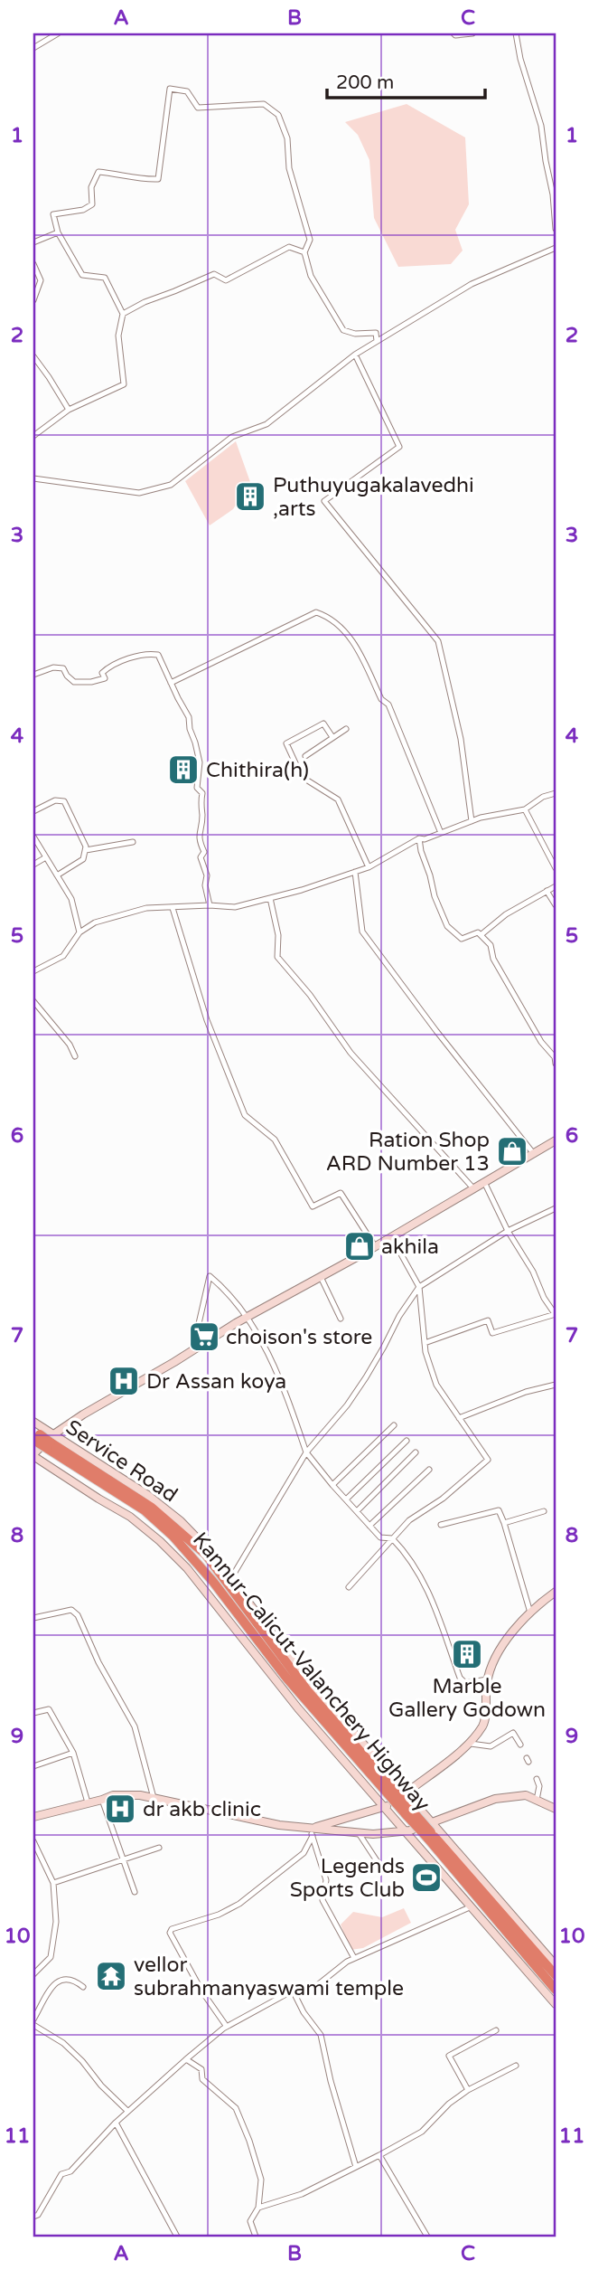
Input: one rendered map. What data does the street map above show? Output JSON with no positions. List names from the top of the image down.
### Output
{
  "streets": {
    "highway": ["Kannur-Calicut-Valanchery Highway"],
    "street": ["Service Road"]
  },
  "crossings": [
    ["Service Road", "Kannur-Calicut-Valanchery Highway"]
  ],
  "places": {
    "building": ["Puthuyugakalavedhi ,arts", "Chithira(h)", "Marble Gallery Godown"],
    "shop": ["Ration Shop ARD Number 13", "akhila"],
    "supermarket": ["choison's store"],
    "hospital": ["Dr Assan koya", "dr akb clinic"],
    "sports": ["Legends Sports Club"],
    "temple": ["vellor subrahmanyaswami temple"]
  },
  "scale_bar": "200 m",
  "grid": {
    "columns": ["A", "B", "C"],
    "rows": [
      "1",
      "2",
      "3",
      "4",
      "5",
      "6",
      "7",
      "8",
      "9",
      "10",
      "11"
    ]
  }
}
